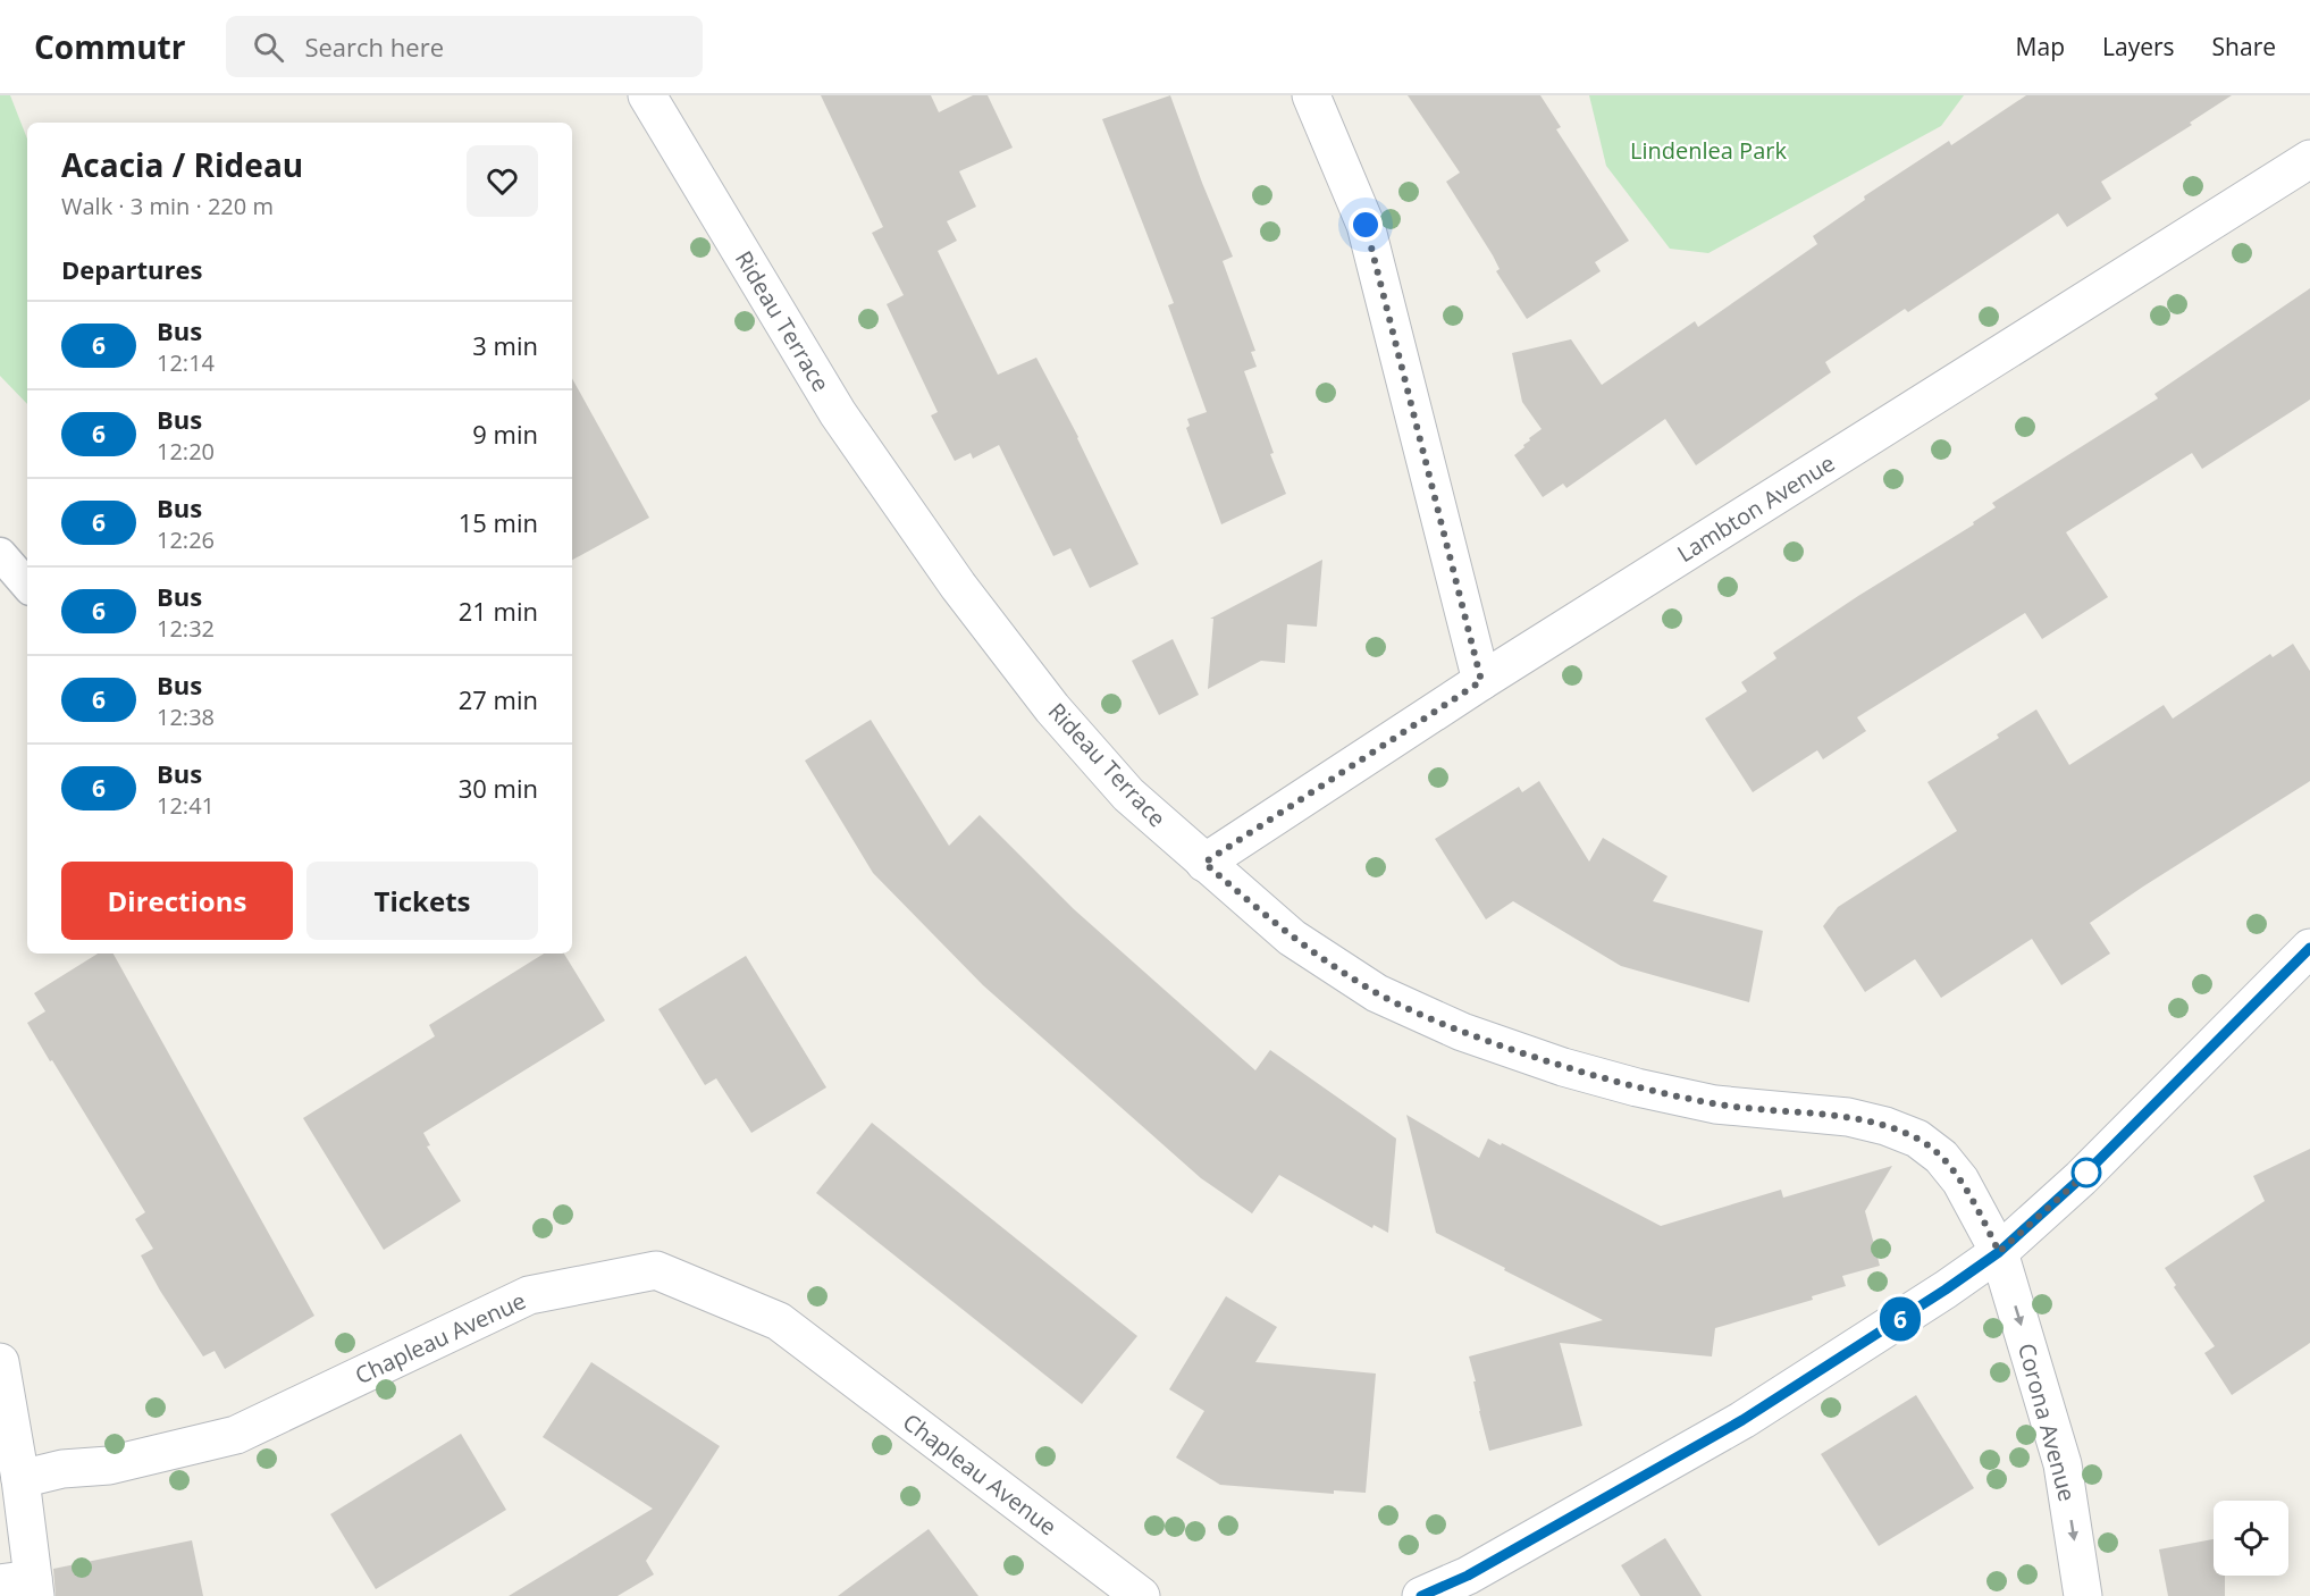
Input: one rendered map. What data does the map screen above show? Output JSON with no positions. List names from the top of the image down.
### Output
{
  "streets": {
    "street": [
      "Rideau Terrace",
      "Lambton Avenue",
      "Chapleau Avenue",
      "Corona Avenue"
    ]
  },
  "crossings": [
    ["Rideau Terrace", "Lambton Avenue"],
    ["Rideau Terrace", "Corona Avenue"]
  ],
  "one_way": ["Corona Avenue"],
  "parks": ["Lindenlea Park"],
  "lines": ["bus line 6"],
  "page": {
    "header": "Commutr",
    "search": "Search here",
    "nav": ["Map", "Layers", "Share"],
    "on_map": "6",
    "heading": [
      ["Acacia / Rideau", "Walk · 3 min · 220 m"],
      "Departures"
    ],
    "list": [
      {
        "mark": "6",
        "name": "Bus",
        "note": "12:14",
        "value": "3 min"
      },
      {
        "mark": "6",
        "name": "Bus",
        "note": "12:20",
        "value": "9 min"
      },
      {
        "mark": "6",
        "name": "Bus",
        "note": "12:26",
        "value": "15 min"
      },
      {
        "mark": "6",
        "name": "Bus",
        "note": "12:32",
        "value": "21 min"
      },
      {
        "mark": "6",
        "name": "Bus",
        "note": "12:38",
        "value": "27 min"
      },
      {
        "mark": "6",
        "name": "Bus",
        "note": "12:41",
        "value": "30 min"
      }
    ],
    "buttons": ["Directions", "Tickets"]
  }
}
